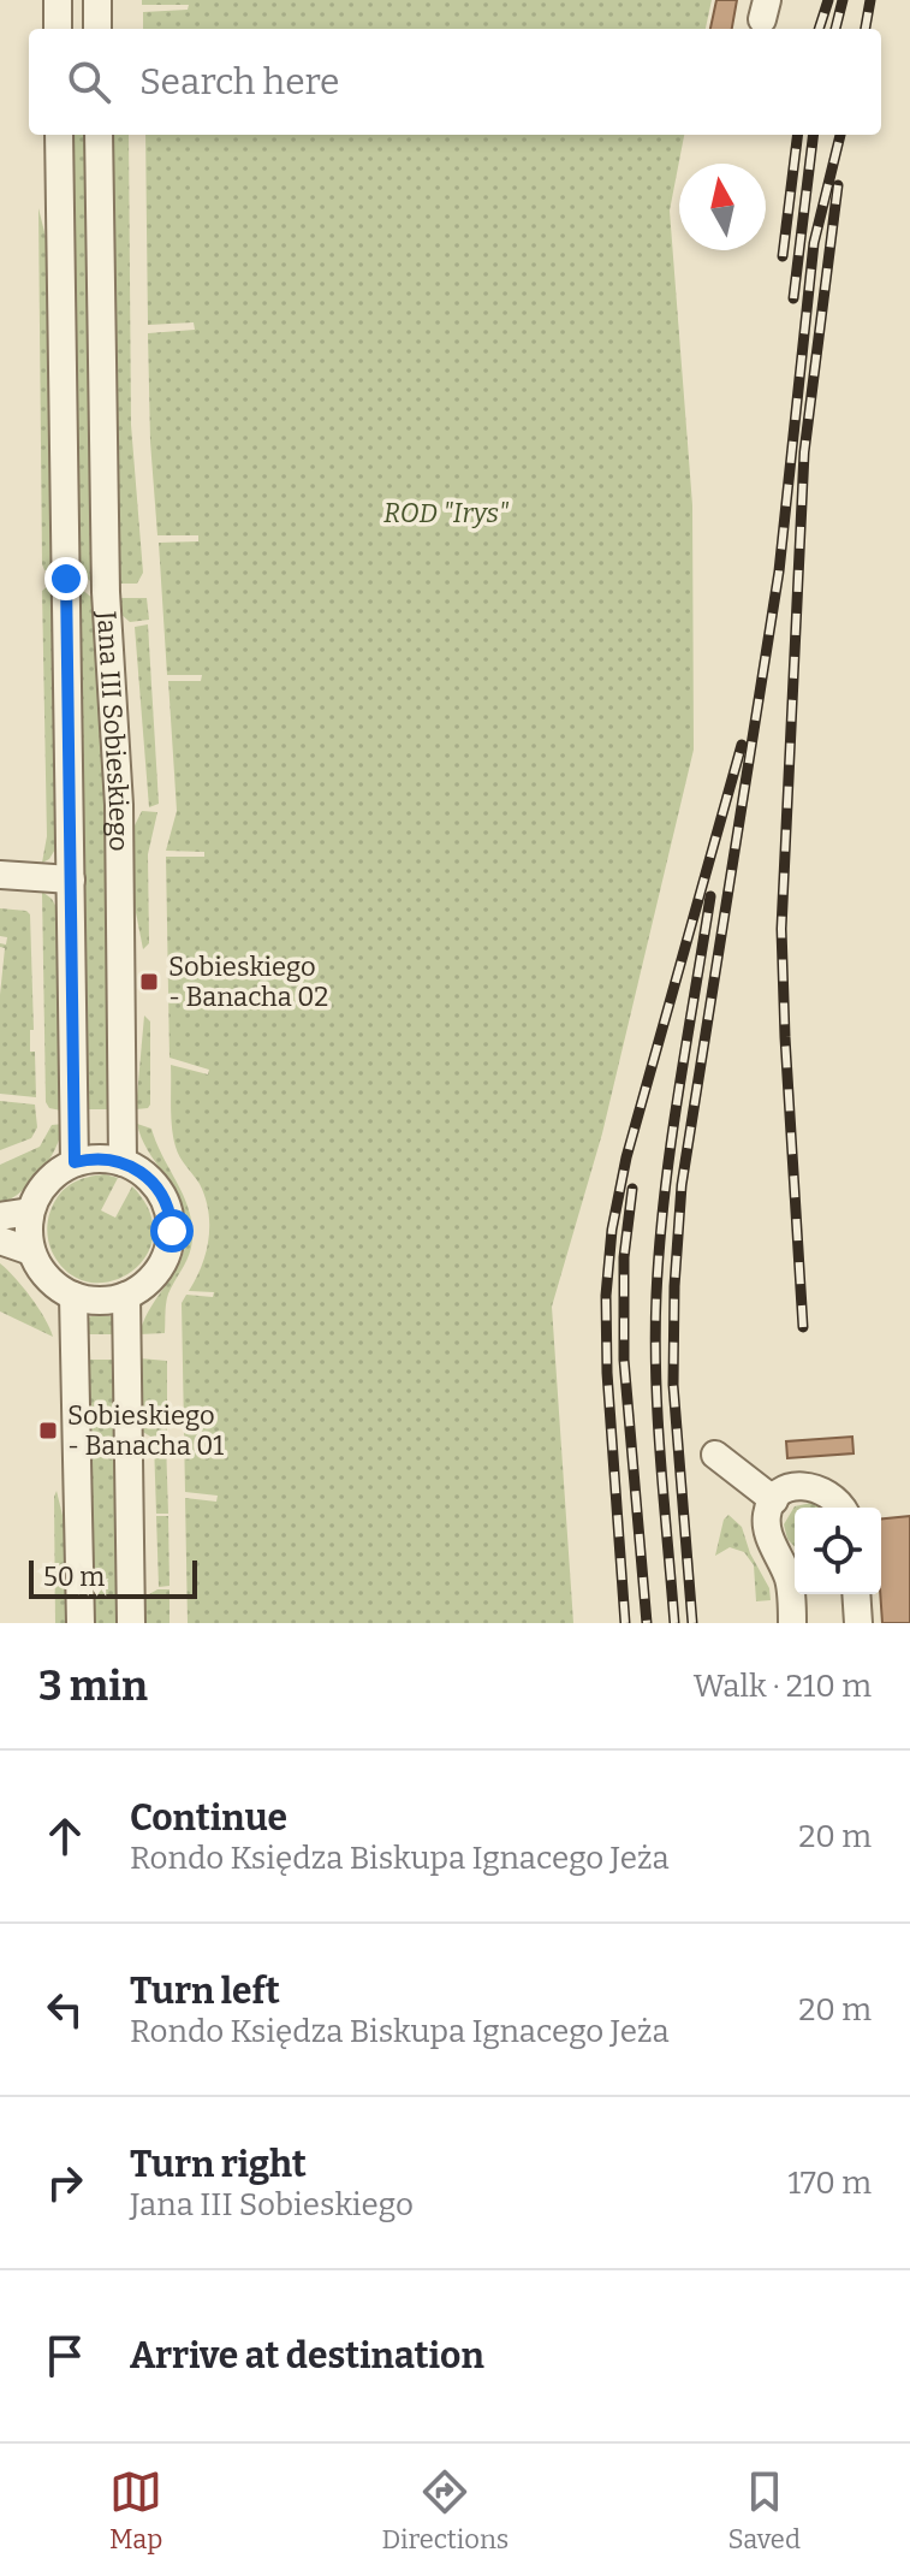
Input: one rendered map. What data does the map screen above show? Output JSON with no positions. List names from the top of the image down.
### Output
{
  "streets": {
    "street": ["Jana III Sobieskiego"]
  },
  "parks": ["ROD \"Irys\""],
  "places": {
    "transit": ["Sobieskiego - Banacha 02", "Sobieskiego - Banacha 01"]
  },
  "scale_bar": "50 m",
  "north": "top",
  "page": {
    "search": "Search here",
    "scale": "50 m",
    "heading": ["3 min", "Walk · 210 m"],
    "list": [
      ["Continue", "Rondo Księdza Biskupa Ignacego Jeża", "20 m"],
      ["Turn left", "Rondo Księdza Biskupa Ignacego Jeża", "20 m"],
      ["Turn right", "Jana III Sobieskiego", "170 m"],
      "Arrive at destination"
    ],
    "nav": ["Map", "Directions", "Saved"]
  }
}
